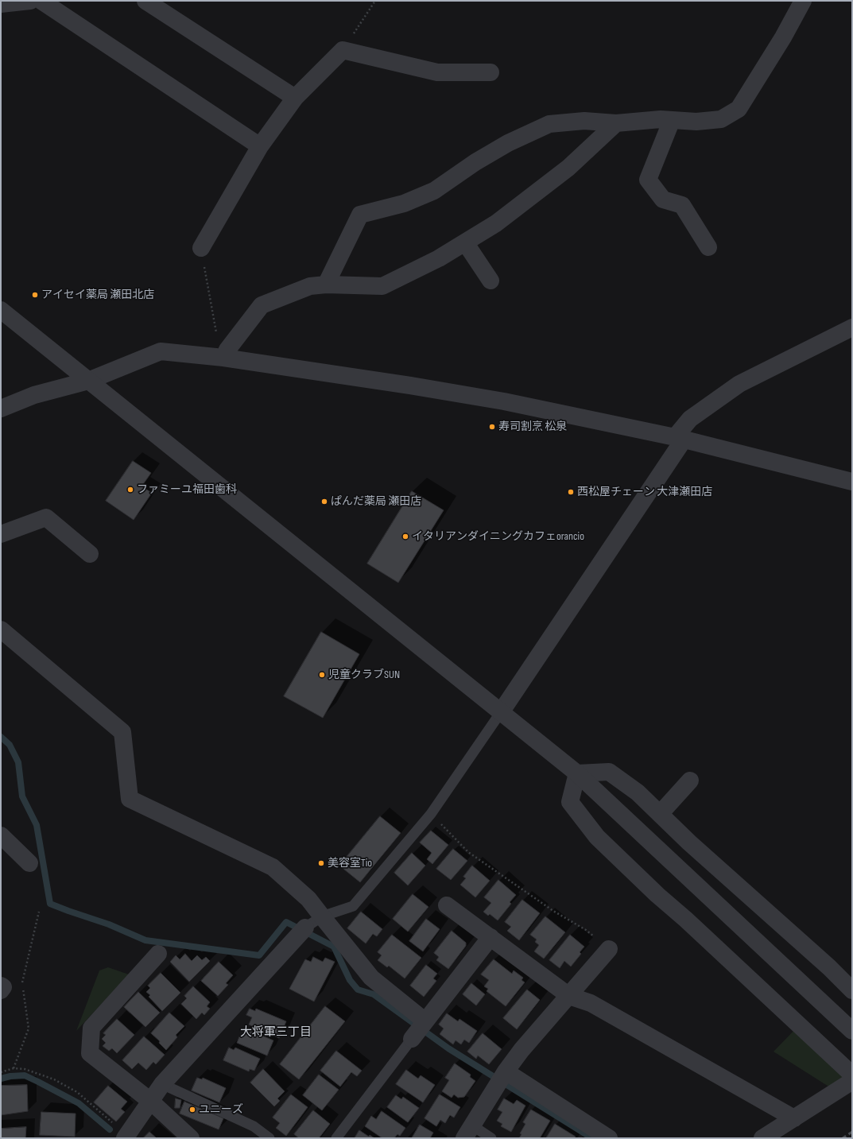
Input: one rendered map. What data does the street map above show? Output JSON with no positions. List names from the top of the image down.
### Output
{
  "districts": ["大将軍三丁目"],
  "places": [
    "アイセイ薬局 瀬田北店",
    "寿司割烹 松泉",
    "ファミーユ福田歯科",
    "西松屋チェーン 大津瀬田店",
    "ぱんだ薬局 瀬田店",
    "イタリアンダイニングカフェorancio",
    "児童クラブSUN",
    "美容室Tio",
    "ユニーズ"
  ]
}
